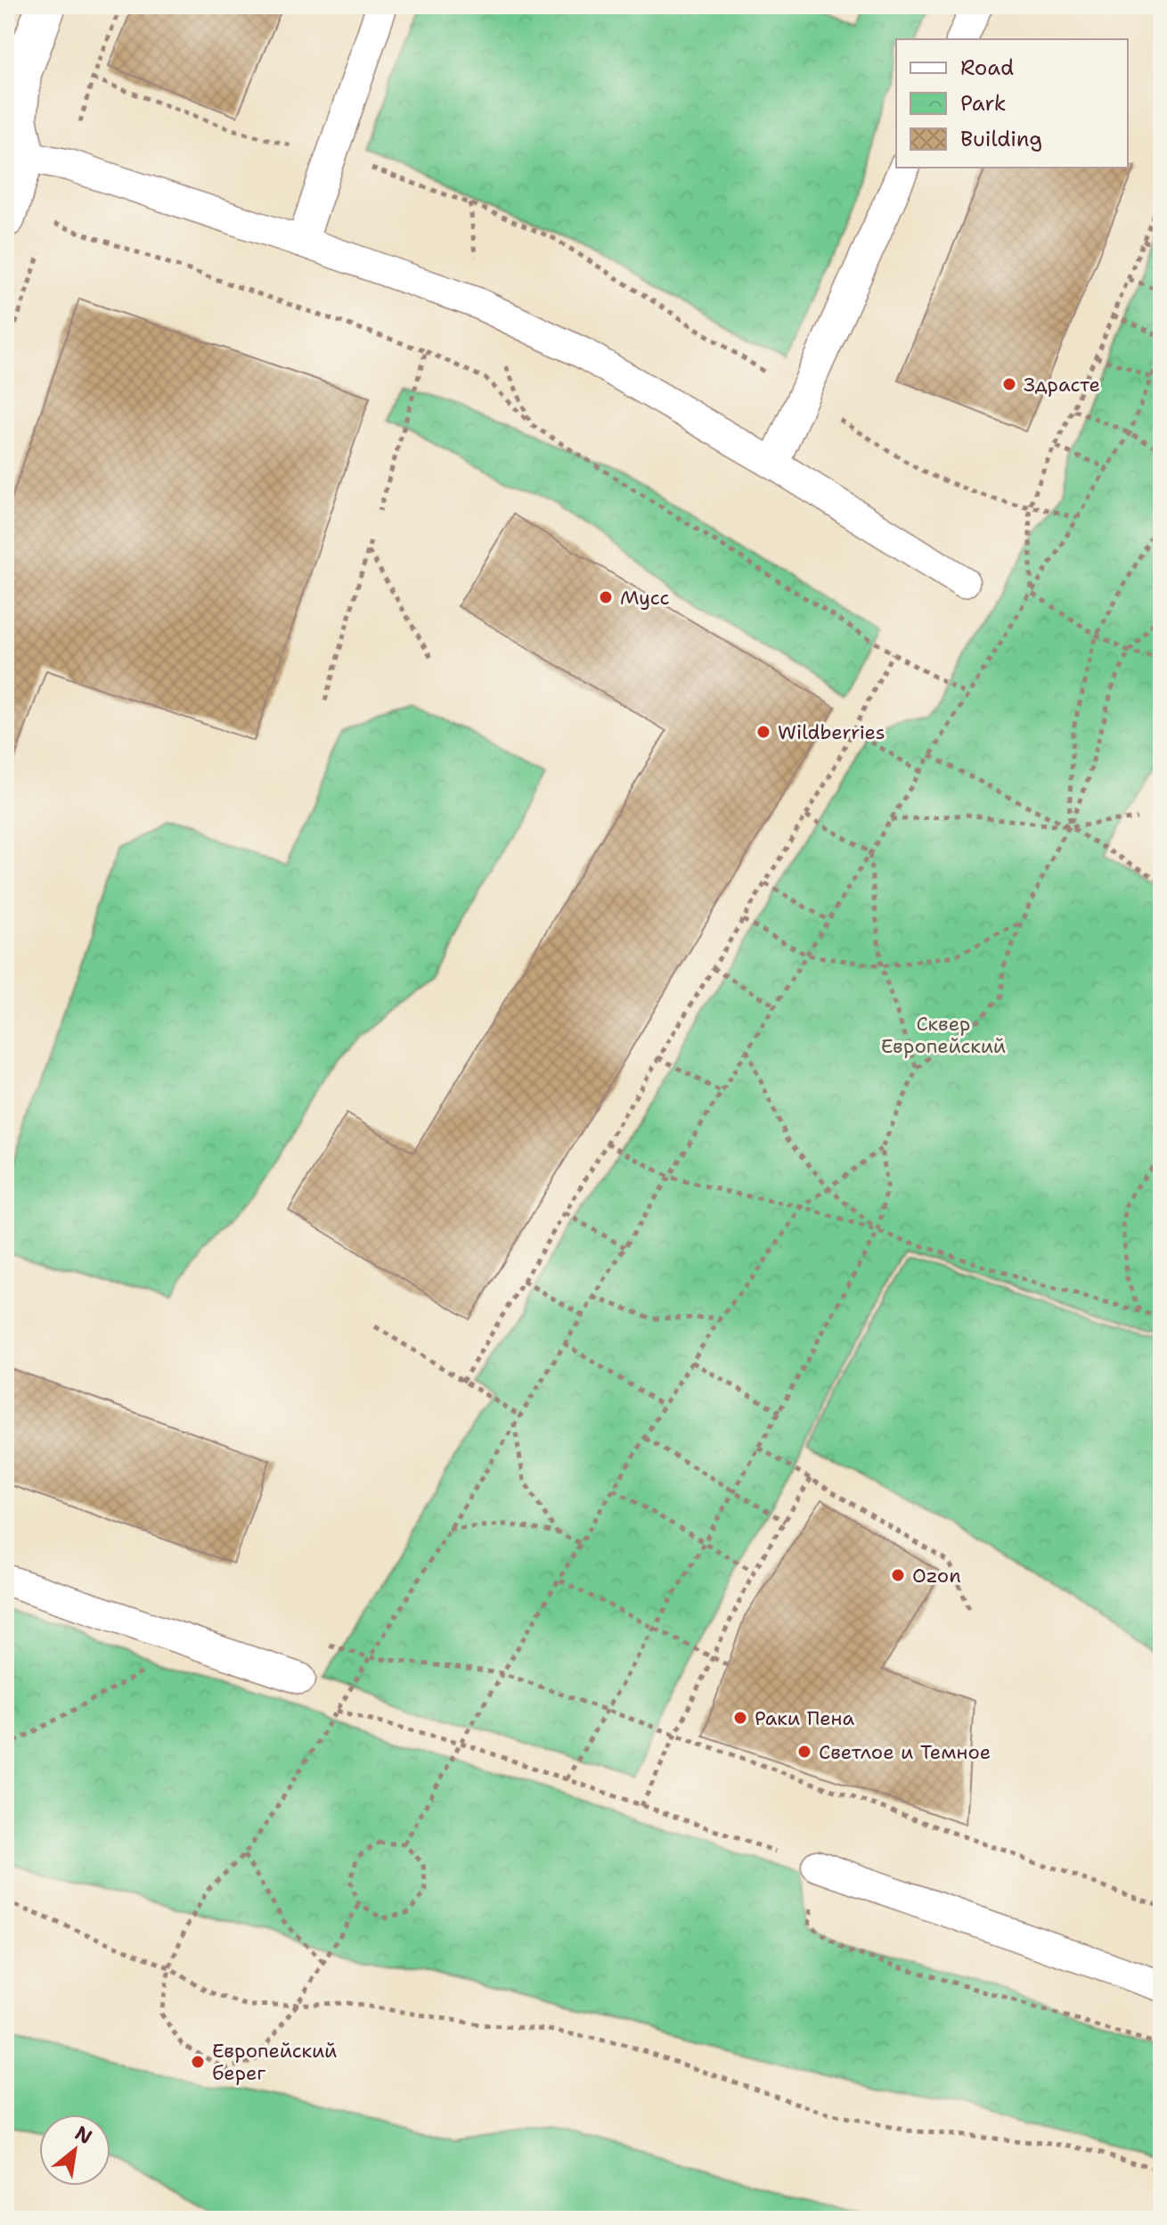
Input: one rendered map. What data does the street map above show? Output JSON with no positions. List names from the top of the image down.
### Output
{
  "parks": ["Сквер Европейский"],
  "places": [
    "Здрасте",
    "Мусс",
    "Wildberries",
    "Ozon",
    "Раки Пена",
    "Светлое и Темное",
    "Европейский берег"
  ],
  "legend": ["Road", "Park", "Building"],
  "north": "top right"
}
